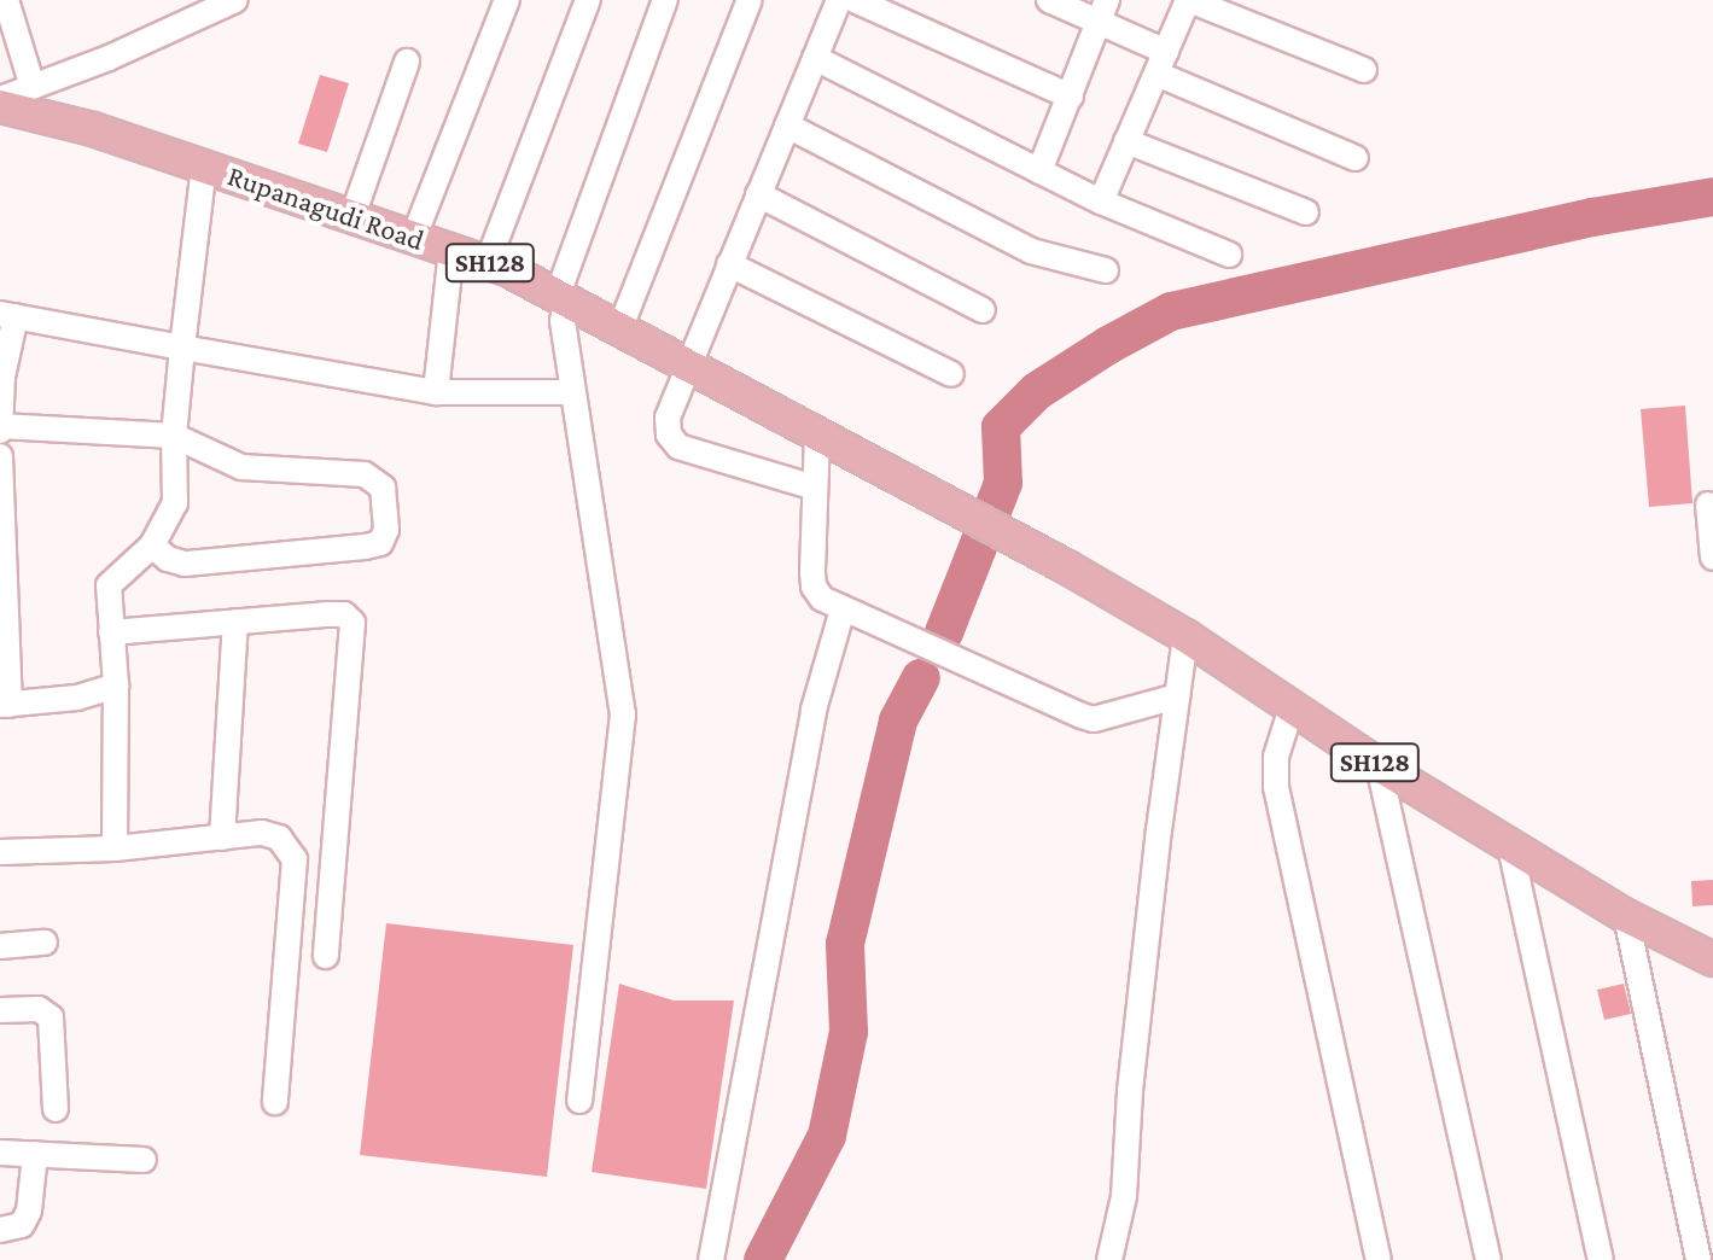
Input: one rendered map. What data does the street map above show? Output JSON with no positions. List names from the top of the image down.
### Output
{
  "streets": {
    "main road": ["Rupanagudi Road", "SH128"]
  },
  "crossings": [
    ["Rupanagudi Road", "SH128"]
  ]
}
